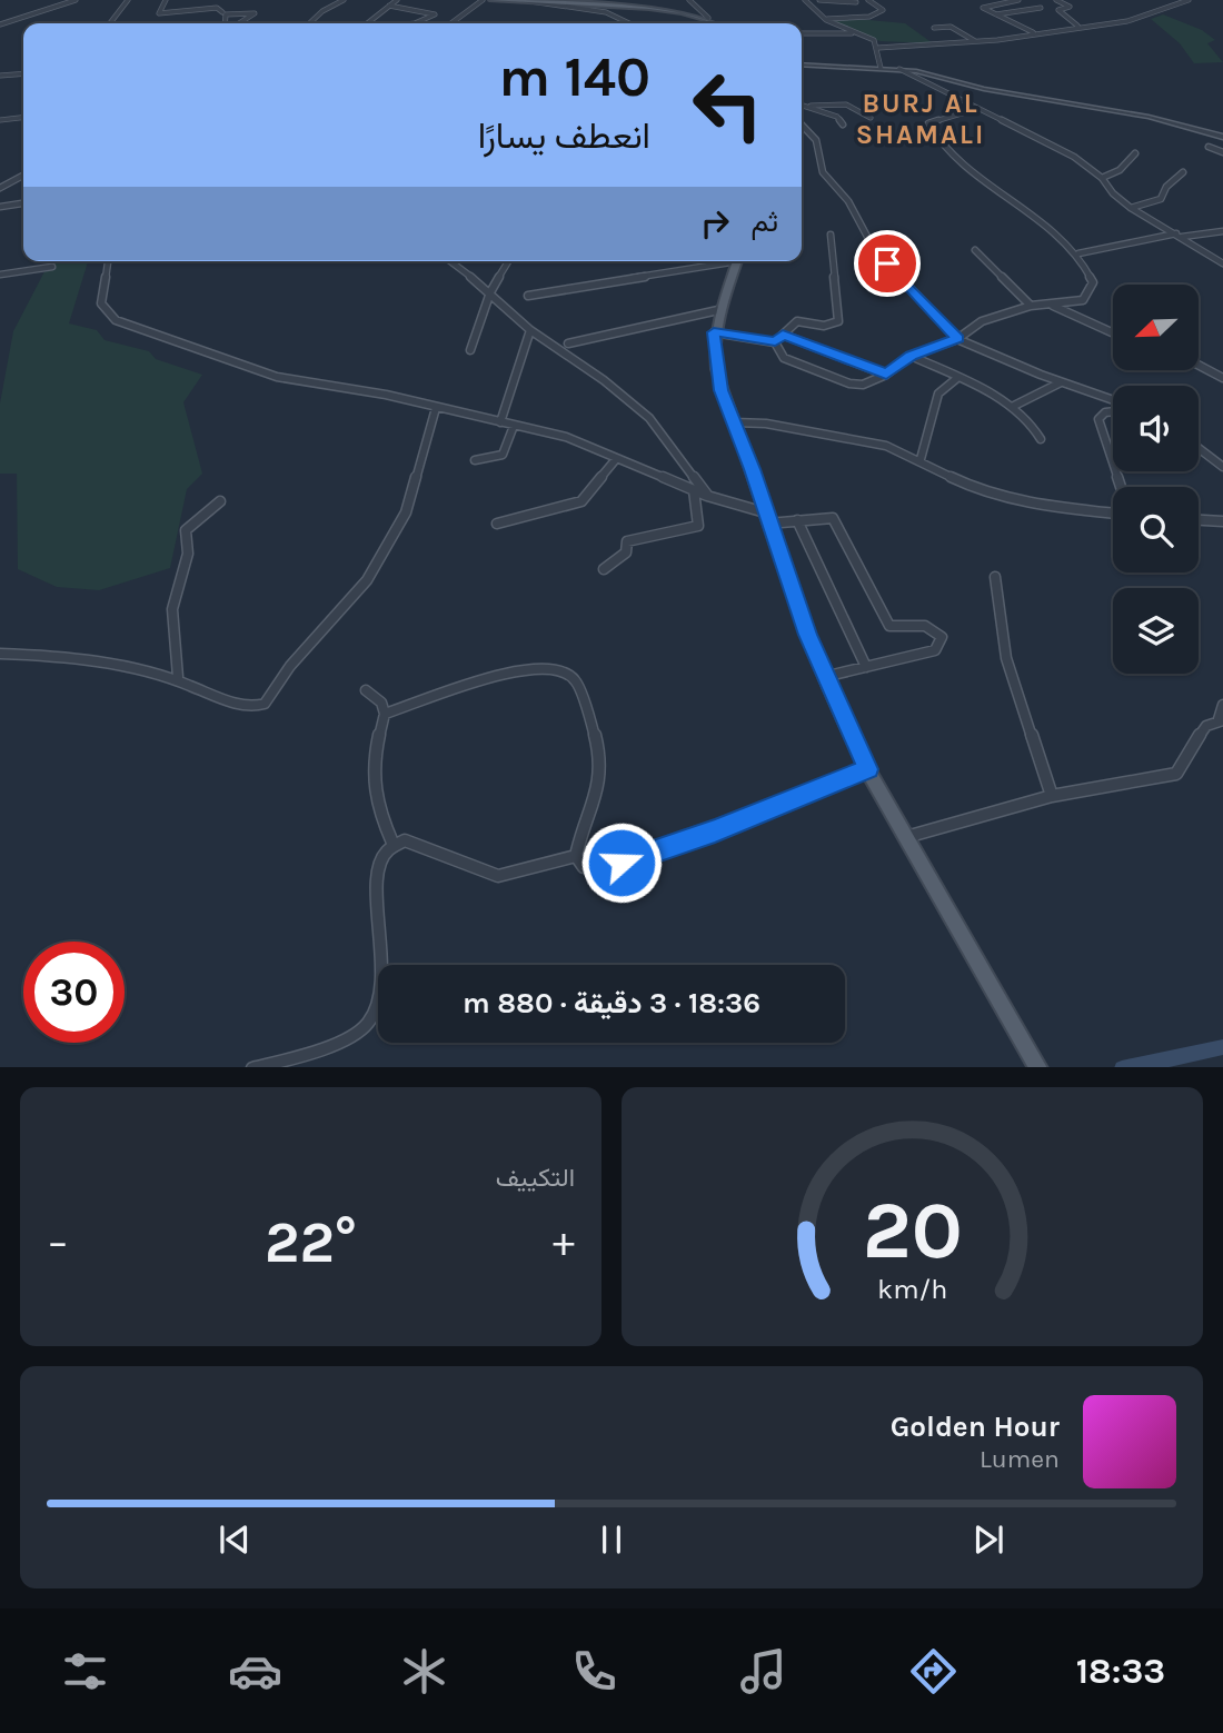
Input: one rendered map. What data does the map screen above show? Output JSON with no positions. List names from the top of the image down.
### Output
{
  "districts": ["BURJ AL SHAMALI"],
  "north": "bottom left",
  "page": {
    "turn": ["140 m", "انعطف يسارًا"],
    "then": "ثم",
    "limit": "30",
    "trip": "18:36 · 3 دقيقة · 880 m",
    "tile": "التكييف",
    "heat": ["−", "22°", "+"],
    "song": ["Golden Hour", "Lumen"],
    "tabs": "18:33",
    "gauge": ["20", "km/h"]
  }
}
